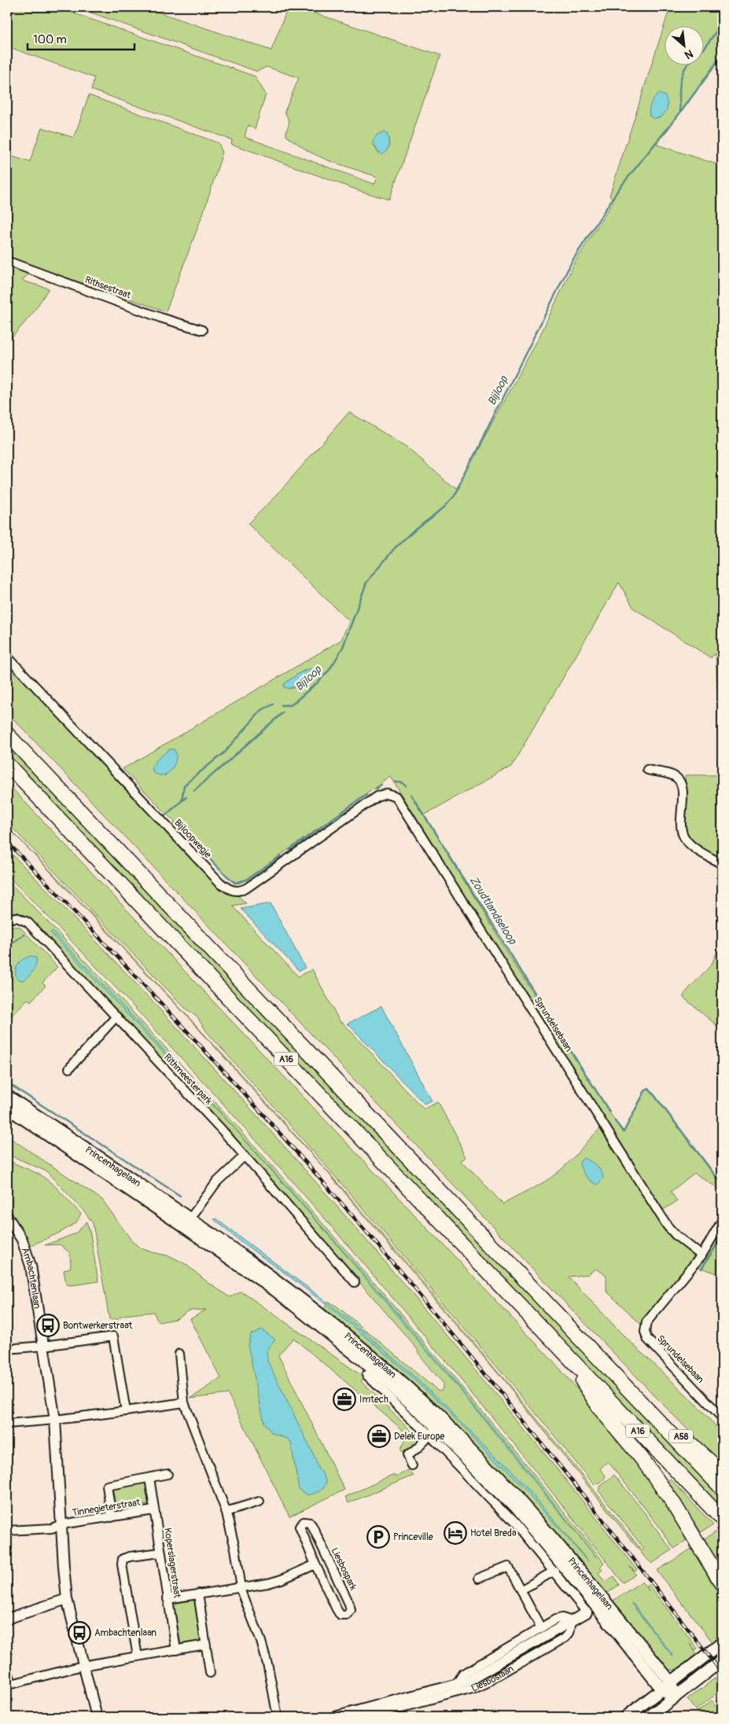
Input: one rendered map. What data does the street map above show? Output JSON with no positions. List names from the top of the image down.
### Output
{
  "streets": {
    "highway": ["A16", "A58"],
    "main road": ["Princenhagelaan"],
    "street": [
      "Rithsestraat",
      "Bijloopwegje",
      "Sprundelsebaan",
      "Rithmeesterpark",
      "Ambachtenlaan",
      "Tinnegieterstraat",
      "Koperslagerstraat",
      "Liesbospark",
      "Liesboslaan"
    ]
  },
  "crossings": [
    ["Bijloopwegje", "Sprundelsebaan"],
    ["A16", "A58"],
    ["Princenhagelaan", "Liesboslaan"],
    ["Ambachtenlaan", "Tinnegieterstraat"],
    ["Tinnegieterstraat", "Koperslagerstraat"]
  ],
  "water": ["Bijloop", "Zoudtlandseloop"],
  "places": {
    "bus stop": ["Bontwerkerstraat", "Ambachtenlaan"],
    "office": ["Imtech", "Delek Europe"],
    "hotel": ["Hotel Breda"],
    "parking": ["Princeville"]
  },
  "scale_bar": "100 m",
  "north": "bottom right"
}
